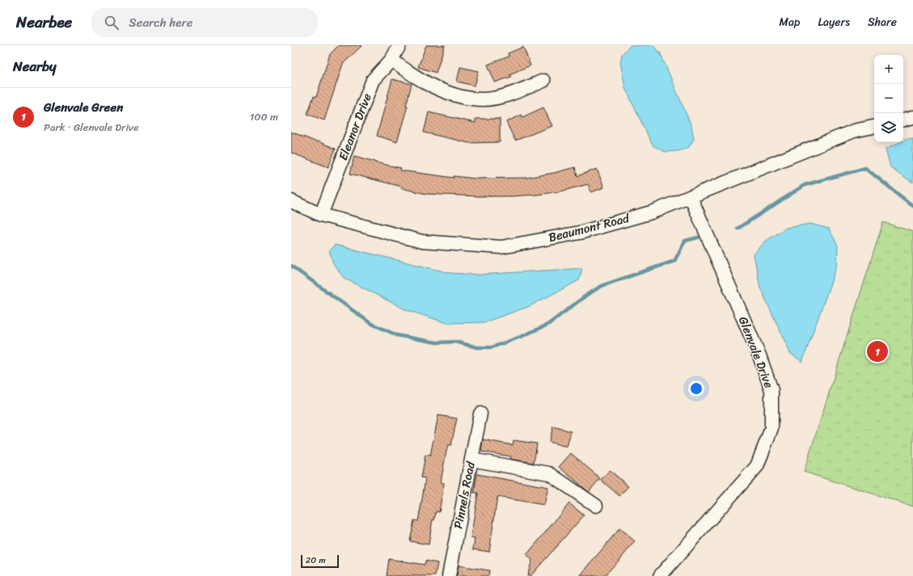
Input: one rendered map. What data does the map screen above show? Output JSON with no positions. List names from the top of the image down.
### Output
{
  "streets": {
    "street": [
      "Eleanor Drive",
      "Beaumont Road",
      "Glenvale Drive",
      "Pinnels Road"
    ]
  },
  "crossings": [
    ["Eleanor Drive", "Beaumont Road"],
    ["Beaumont Road", "Glenvale Drive"]
  ],
  "scale_bar": "20 m",
  "page": {
    "header": "Nearbee",
    "search": "Search here",
    "nav": ["Map", "Layers", "Share"],
    "heading": "Nearby",
    "map_buttons": ["+", "−"],
    "list": [
      {
        "mark": "1",
        "name": "Glenvale Green",
        "note": "Park · Glenvale Drive",
        "value": "100 m"
      }
    ],
    "pins": "1",
    "scale": "20 m"
  }
}
